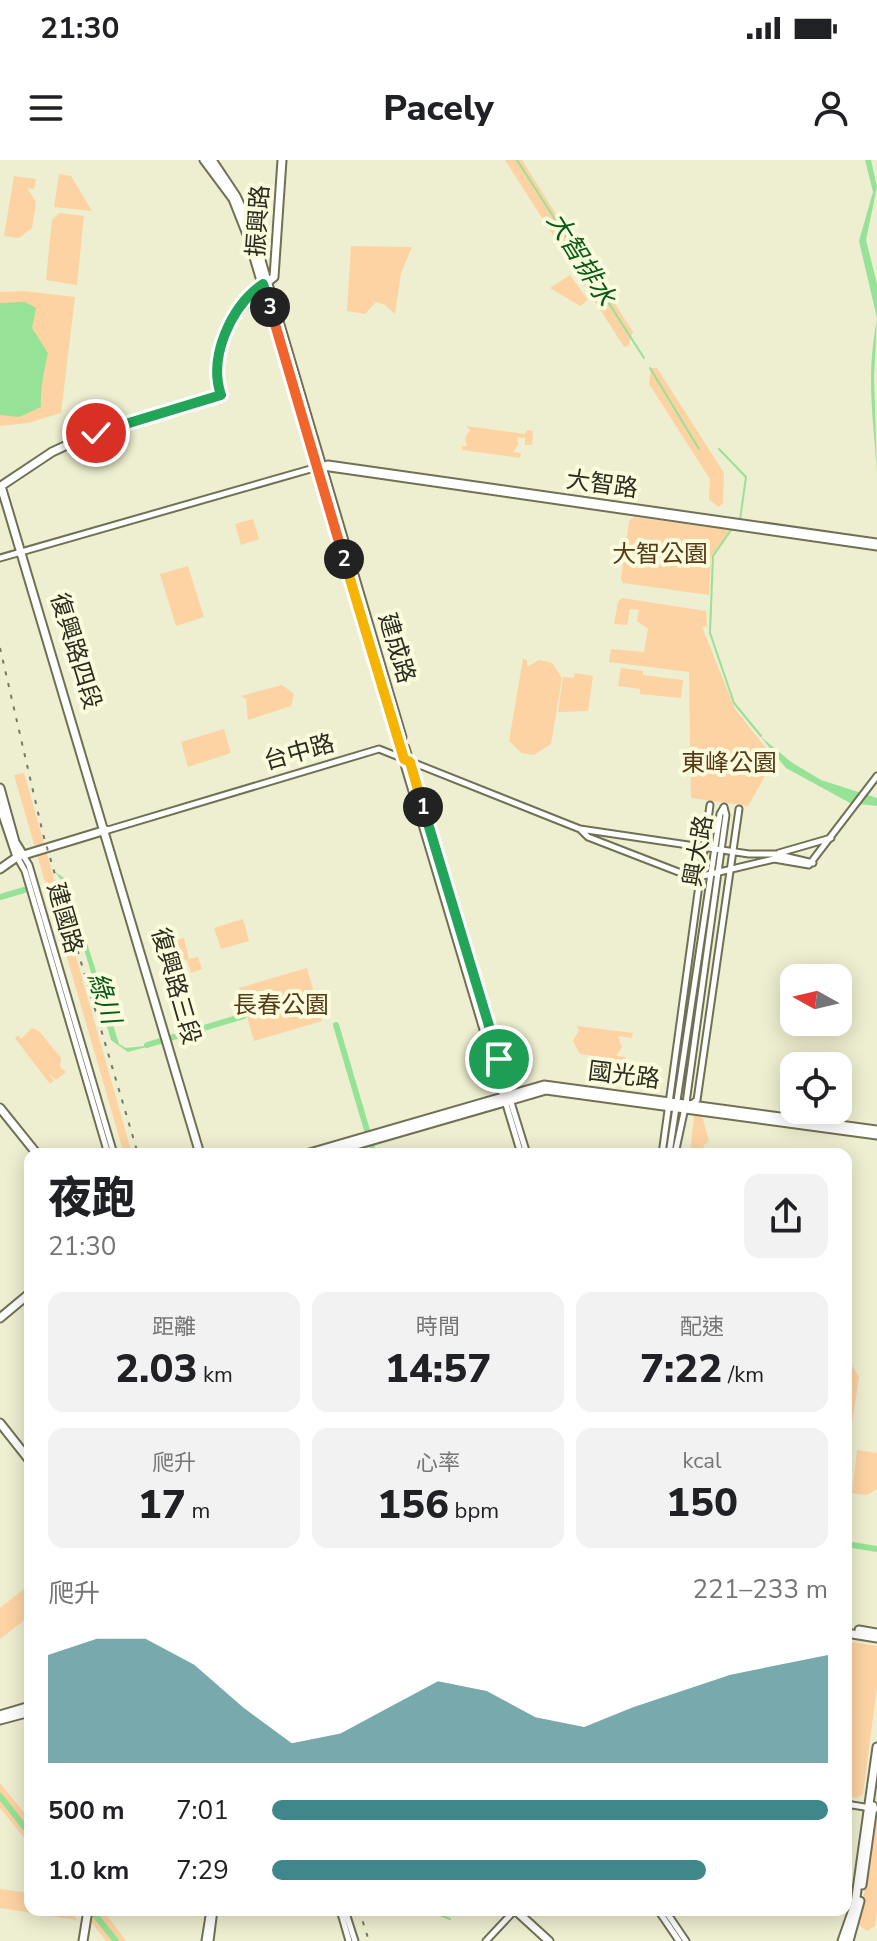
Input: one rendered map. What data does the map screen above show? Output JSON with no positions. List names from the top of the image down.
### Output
{
  "streets": {
    "main road": [
      "振興路",
      "建成路",
      "復興路四段",
      "台中路",
      "建國路",
      "復興路三段",
      "國光路"
    ],
    "street": ["大智路", "興大路"]
  },
  "crossings": [
    ["振興路", "建成路"],
    ["振興路", "復興路四段"],
    ["大智路", "建成路"],
    ["大智路", "復興路四段"],
    ["建成路", "台中路"],
    ["建成路", "國光路"],
    ["復興路四段", "台中路"],
    ["復興路四段", "復興路三段"],
    ["台中路", "興大路"],
    ["台中路", "建國路"],
    ["台中路", "復興路三段"],
    ["興大路", "國光路"]
  ],
  "water": ["大智排水", "綠川"],
  "parks": ["大智公園", "東峰公園", "長春公園"],
  "north": "left",
  "page": {
    "status": "21:30",
    "header": "Pacely",
    "pins": ["3", "2", "1"],
    "heading": ["夜跑", "21:30"],
    "stats": [
      ["距離", "2.03 km"],
      ["時間", "14:57"],
      ["配速", "7:22 /km"],
      ["爬升", "17 m"],
      ["心率", "156 bpm"],
      ["kcal", "150"]
    ],
    "chart": ["爬升", "221–233 m"],
    "list": [
      {
        "name": "500 m",
        "note": "7:01"
      },
      {
        "name": "1.0 km",
        "note": "7:29"
      }
    ]
  }
}
